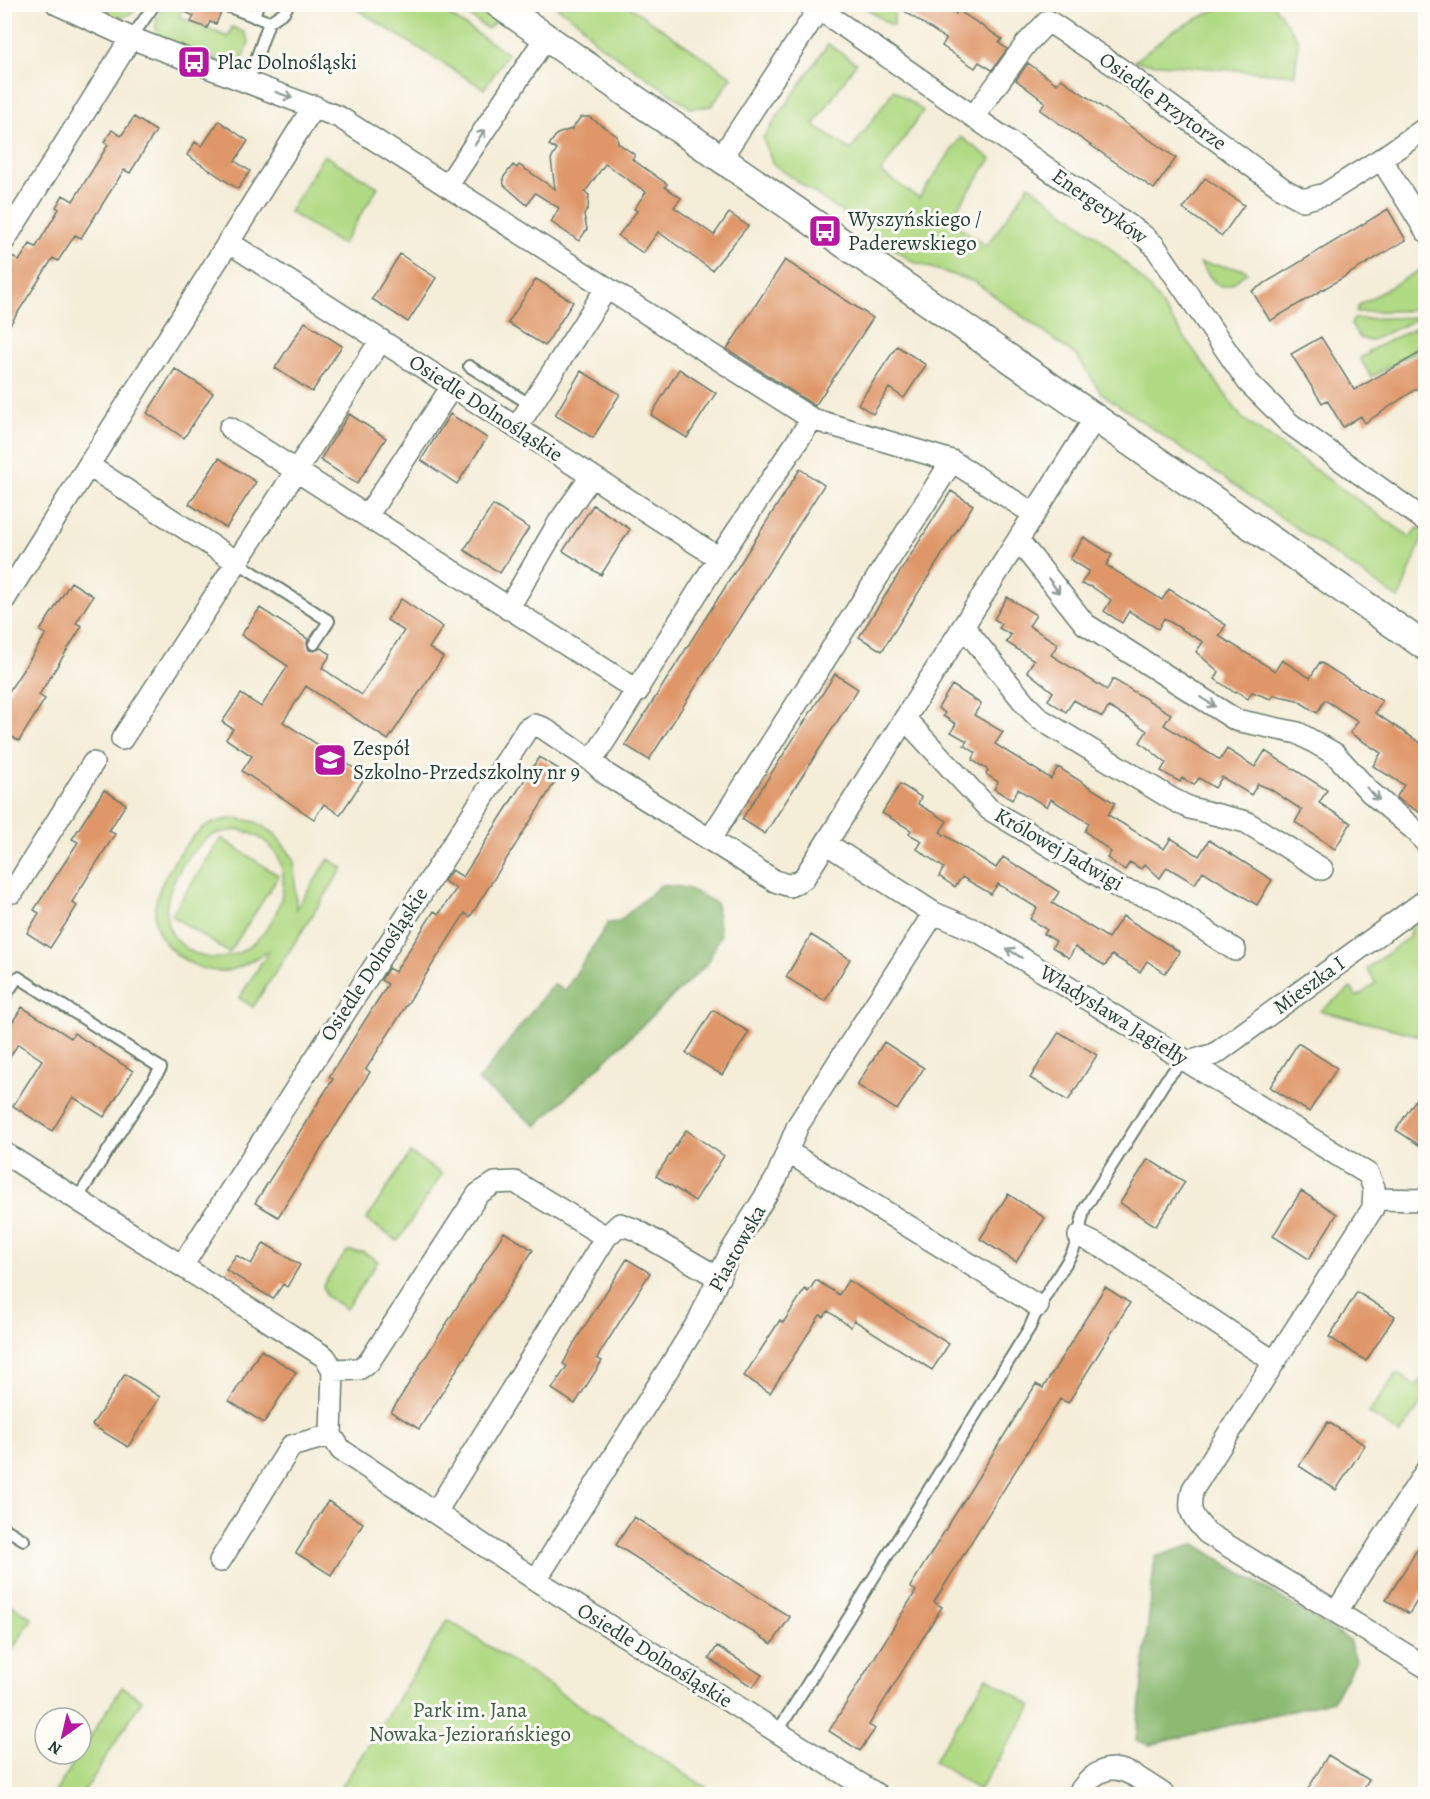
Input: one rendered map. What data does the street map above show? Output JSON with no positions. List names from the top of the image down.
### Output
{
  "streets": {
    "street": [
      "Osiedle Przytorze",
      "Energetyków",
      "Osiedle Dolnośląskie",
      "Królowej Jadwigi",
      "Mieszka I",
      "Władysława Jagiełły",
      "Piastowska"
    ]
  },
  "crossings": [
    ["Osiedle Przytorze", "Energetyków"],
    ["Osiedle Dolnośląskie", "Władysława Jagiełły"],
    ["Osiedle Dolnośląskie", "Piastowska"],
    ["Mieszka I", "Władysława Jagiełły"],
    ["Władysława Jagiełły", "Piastowska"]
  ],
  "one_way": ["Władysława Jagiełły"],
  "parks": ["Park im. Jana Nowaka-Jeziorańskiego"],
  "places": {
    "bus stop": ["Plac Dolnośląski", "Wyszyńskiego / Paderewskiego"],
    "school or university": ["Zespół Szkolno-Przedszkolny nr 9"]
  },
  "north": "bottom left"
}
